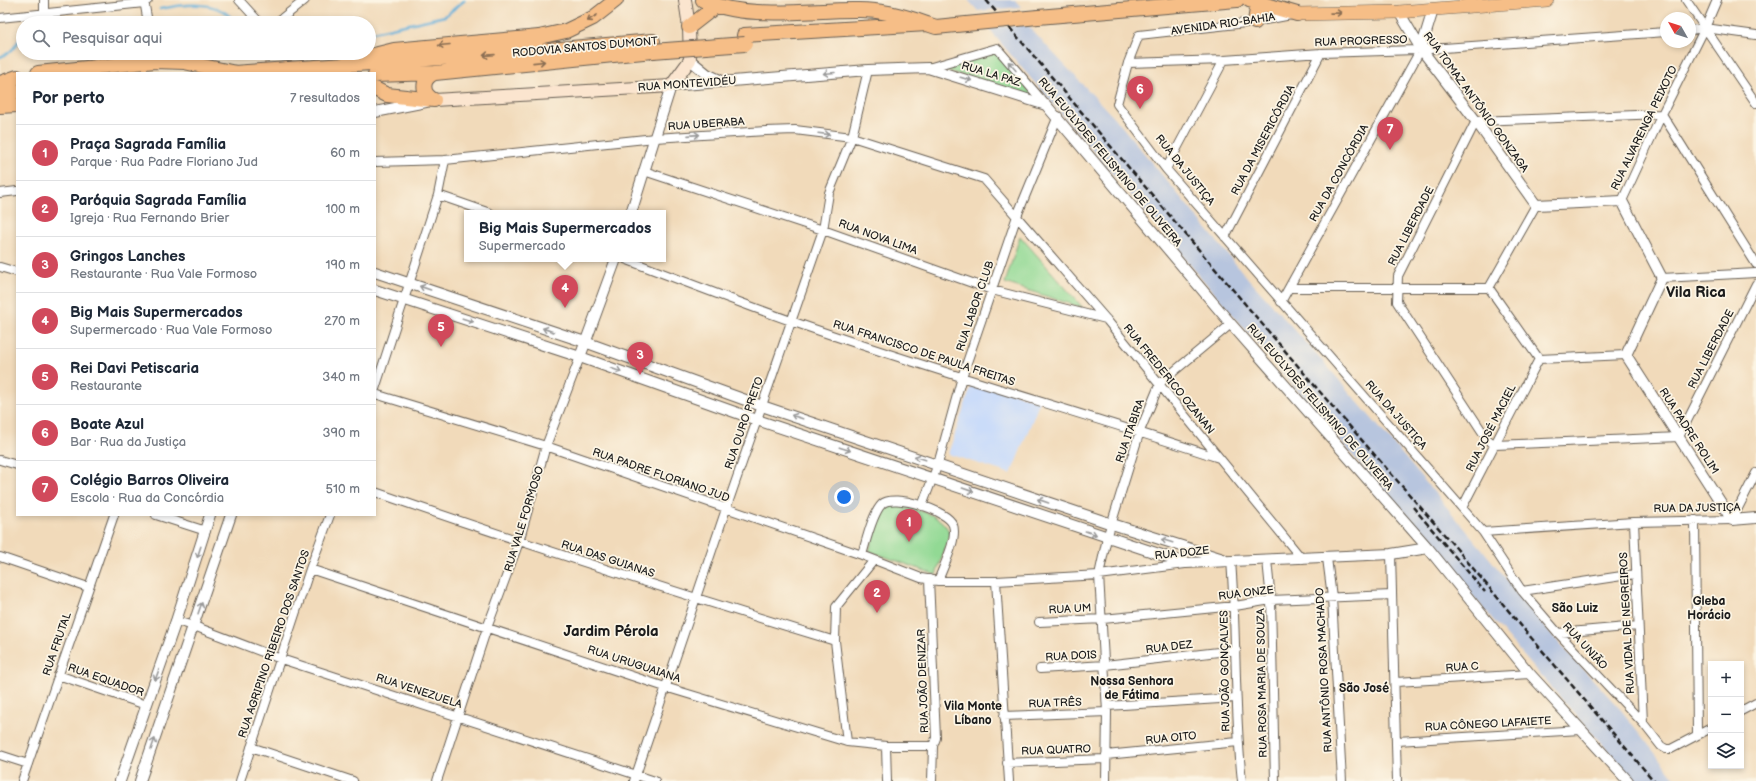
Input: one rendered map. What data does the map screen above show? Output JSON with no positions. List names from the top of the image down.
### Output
{
  "streets": {
    "highway": ["RODOVIA SANTOS DUMONT"],
    "main road": ["AVENIDA RIO-BAHIA", "RUA MONTEVIDÉU"],
    "street": [
      "RUA PROGRESSO",
      "RUA LA PAZ",
      "RUA TOMAZ ANTÔNIO GONZAGA",
      "RUA UBERABA",
      "RUA ALVARENGA PEIXOTO",
      "RUA DA MISERICÓRDIA",
      "RUA EUCLYDES FELISMINO DE OLIVEIRA",
      "RUA DA JUSTIÇA",
      "RUA DA CONCÓRDIA",
      "RUA LIBERDADE",
      "RUA NOVA LIMA",
      "RUA LABOR CLUB",
      "RUA FRANCISCO DE PAULA FREITAS",
      "RUA FREDERICO OZANAN",
      "RUA OURO PRETO",
      "RUA JOSÉ MACIEL",
      "RUA ITABIRA",
      "RUA PADRE ROLIM",
      "RUA PADRE FLORIANO JUD",
      "RUA VALE FORMOSO",
      "RUA DOZE",
      "RUA DAS GUIANAS",
      "RUA ONZE",
      "RUA UM",
      "RUA VIDAL DE NEGREIROS",
      "RUA FRUTAL",
      "RUA AGRIPINO RIBEIRO DOS SANTOS",
      "RUA UNIÃO",
      "RUA DEZ",
      "RUA DOIS",
      "RUA URUGUAIANA",
      "RUA C",
      "RUA ANTÔNIO ROSA MACHADO",
      "RUA JOÃO GONÇALVES",
      "RUA EQUADOR",
      "RUA JOÃO DENIZAR",
      "RUA ROSA MARIA DE SOUZA",
      "RUA VENEZUELA",
      "RUA TRÊS",
      "RUA CÔNEGO LAFAIETE",
      "RUA OITO",
      "RUA QUATRO"
    ]
  },
  "crossings": [
    ["AVENIDA RIO-BAHIA", "RUA PROGRESSO"],
    ["AVENIDA RIO-BAHIA", "RUA TOMAZ ANTÔNIO GONZAGA"],
    ["AVENIDA RIO-BAHIA", "RUA DA JUSTIÇA"],
    ["AVENIDA RIO-BAHIA", "RUA DA CONCÓRDIA"],
    ["RUA PROGRESSO", "RUA TOMAZ ANTÔNIO GONZAGA"],
    ["RUA PROGRESSO", "RUA DA MISERICÓRDIA"],
    ["RUA PROGRESSO", "RUA DA JUSTIÇA"],
    ["RUA PROGRESSO", "RUA DA CONCÓRDIA"],
    ["RUA LA PAZ", "RUA MONTEVIDÉU"],
    ["RUA LA PAZ", "RUA EUCLYDES FELISMINO DE OLIVEIRA"],
    ["RUA MONTEVIDÉU", "RUA EUCLYDES FELISMINO DE OLIVEIRA"],
    ["RUA MONTEVIDÉU", "RUA OURO PRETO"],
    ["RUA TOMAZ ANTÔNIO GONZAGA", "RUA DA CONCÓRDIA"],
    ["RUA TOMAZ ANTÔNIO GONZAGA", "RUA LIBERDADE"],
    ["RUA UBERABA", "RUA LABOR CLUB"],
    ["RUA UBERABA", "RUA FREDERICO OZANAN"],
    ["RUA UBERABA", "RUA OURO PRETO"],
    ["RUA DA MISERICÓRDIA", "RUA DA JUSTIÇA"],
    ["RUA EUCLYDES FELISMINO DE OLIVEIRA", "RUA LABOR CLUB"],
    ["RUA EUCLYDES FELISMINO DE OLIVEIRA", "RUA ITABIRA"],
    ["RUA EUCLYDES FELISMINO DE OLIVEIRA", "RUA DOZE"],
    ["RUA EUCLYDES FELISMINO DE OLIVEIRA", "RUA C"],
    ["RUA EUCLYDES FELISMINO DE OLIVEIRA", "RUA CÔNEGO LAFAIETE"],
    ["RUA DA JUSTIÇA", "RUA DA CONCÓRDIA"],
    ["RUA DA JUSTIÇA", "RUA JOSÉ MACIEL"],
    ["RUA DA JUSTIÇA", "RUA PADRE ROLIM"],
    ["RUA DA JUSTIÇA", "RUA VIDAL DE NEGREIROS"],
    ["RUA DA JUSTIÇA", "RUA UNIÃO"],
    ["RUA LIBERDADE", "RUA JOSÉ MACIEL"],
    ["RUA LIBERDADE", "RUA PADRE ROLIM"],
    ["RUA NOVA LIMA", "RUA LABOR CLUB"],
    ["RUA NOVA LIMA", "RUA FREDERICO OZANAN"],
    ["RUA NOVA LIMA", "RUA OURO PRETO"],
    ["RUA LABOR CLUB", "RUA FRANCISCO DE PAULA FREITAS"],
    ["RUA LABOR CLUB", "RUA FREDERICO OZANAN"],
    ["RUA LABOR CLUB", "RUA PADRE FLORIANO JUD"],
    ["RUA LABOR CLUB", "RUA DOZE"],
    ["RUA LABOR CLUB", "RUA JOÃO DENIZAR"],
    ["RUA FRANCISCO DE PAULA FREITAS", "RUA FREDERICO OZANAN"],
    ["RUA FRANCISCO DE PAULA FREITAS", "RUA OURO PRETO"],
    ["RUA FRANCISCO DE PAULA FREITAS", "RUA ITABIRA"],
    ["RUA FREDERICO OZANAN", "RUA ITABIRA"],
    ["RUA FREDERICO OZANAN", "RUA DOZE"],
    ["RUA OURO PRETO", "RUA PADRE FLORIANO JUD"],
    ["RUA OURO PRETO", "RUA DAS GUIANAS"],
    ["RUA OURO PRETO", "RUA URUGUAIANA"],
    ["RUA OURO PRETO", "RUA VENEZUELA"],
    ["RUA ITABIRA", "RUA DOZE"],
    ["RUA ITABIRA", "RUA ONZE"],
    ["RUA ITABIRA", "RUA UM"],
    ["RUA ITABIRA", "RUA DEZ"],
    ["RUA ITABIRA", "RUA DOIS"],
    ["RUA ITABIRA", "RUA TRÊS"],
    ["RUA ITABIRA", "RUA OITO"],
    ["RUA ITABIRA", "RUA QUATRO"],
    ["RUA PADRE FLORIANO JUD", "RUA VALE FORMOSO"],
    ["RUA PADRE FLORIANO JUD", "RUA DOZE"],
    ["RUA PADRE FLORIANO JUD", "RUA JOÃO DENIZAR"],
    ["RUA VALE FORMOSO", "RUA DAS GUIANAS"],
    ["RUA VALE FORMOSO", "RUA URUGUAIANA"],
    ["RUA VALE FORMOSO", "RUA VENEZUELA"],
    ["RUA DOZE", "RUA ANTÔNIO ROSA MACHADO"],
    ["RUA DOZE", "RUA JOÃO GONÇALVES"],
    ["RUA DOZE", "RUA JOÃO DENIZAR"],
    ["RUA DOZE", "RUA ROSA MARIA DE SOUZA"],
    ["RUA ONZE", "RUA UM"],
    ["RUA ONZE", "RUA ANTÔNIO ROSA MACHADO"],
    ["RUA ONZE", "RUA JOÃO GONÇALVES"],
    ["RUA ONZE", "RUA ROSA MARIA DE SOUZA"],
    ["RUA VIDAL DE NEGREIROS", "RUA UNIÃO"],
    ["RUA FRUTAL", "RUA EQUADOR"],
    ["RUA AGRIPINO RIBEIRO DOS SANTOS", "RUA URUGUAIANA"],
    ["RUA AGRIPINO RIBEIRO DOS SANTOS", "RUA VENEZUELA"],
    ["RUA DEZ", "RUA DOIS"],
    ["RUA DEZ", "RUA JOÃO GONÇALVES"],
    ["RUA URUGUAIANA", "RUA JOÃO DENIZAR"],
    ["RUA JOÃO GONÇALVES", "RUA TRÊS"],
    ["RUA JOÃO GONÇALVES", "RUA OITO"],
    ["RUA OITO", "RUA QUATRO"]
  ],
  "one_way": ["RUA LA PAZ"],
  "districts": [
    "Vila Rica",
    "Gleba Horácio",
    "São Luiz",
    "Jardim Pérola",
    "Nossa Senhora de Fátima",
    "São José",
    "Vila Monte Líbano"
  ],
  "north": "top left",
  "page": {
    "search": "Pesquisar aqui",
    "heading": ["Por perto", "7 resultados"],
    "pins": [
      "6",
      "7",
      "4",
      "5",
      "3",
      "1",
      "2"
    ],
    "list": [
      {
        "mark": "1",
        "name": "Praça Sagrada Família",
        "note": "Parque · Rua Padre Floriano Jud",
        "value": "60 m"
      },
      {
        "mark": "2",
        "name": "Paróquia Sagrada Família",
        "note": "Igreja · Rua Fernando Brier",
        "value": "100 m"
      },
      {
        "mark": "3",
        "name": "Gringos Lanches",
        "note": "Restaurante · Rua Vale Formoso",
        "value": "190 m"
      },
      {
        "mark": "4",
        "name": "Big Mais Supermercados",
        "note": "Supermercado · Rua Vale Formoso",
        "value": "270 m"
      },
      {
        "mark": "5",
        "name": "Rei Davi Petiscaria",
        "note": "Restaurante",
        "value": "340 m"
      },
      {
        "mark": "6",
        "name": "Boate Azul",
        "note": "Bar · Rua da Justiça",
        "value": "390 m"
      },
      {
        "mark": "7",
        "name": "Colégio Barros Oliveira",
        "note": "Escola · Rua da Concórdia",
        "value": "510 m"
      }
    ],
    "popup": ["Big Mais Supermercados", "Supermercado"],
    "map_buttons": ["+", "−"]
  }
}
